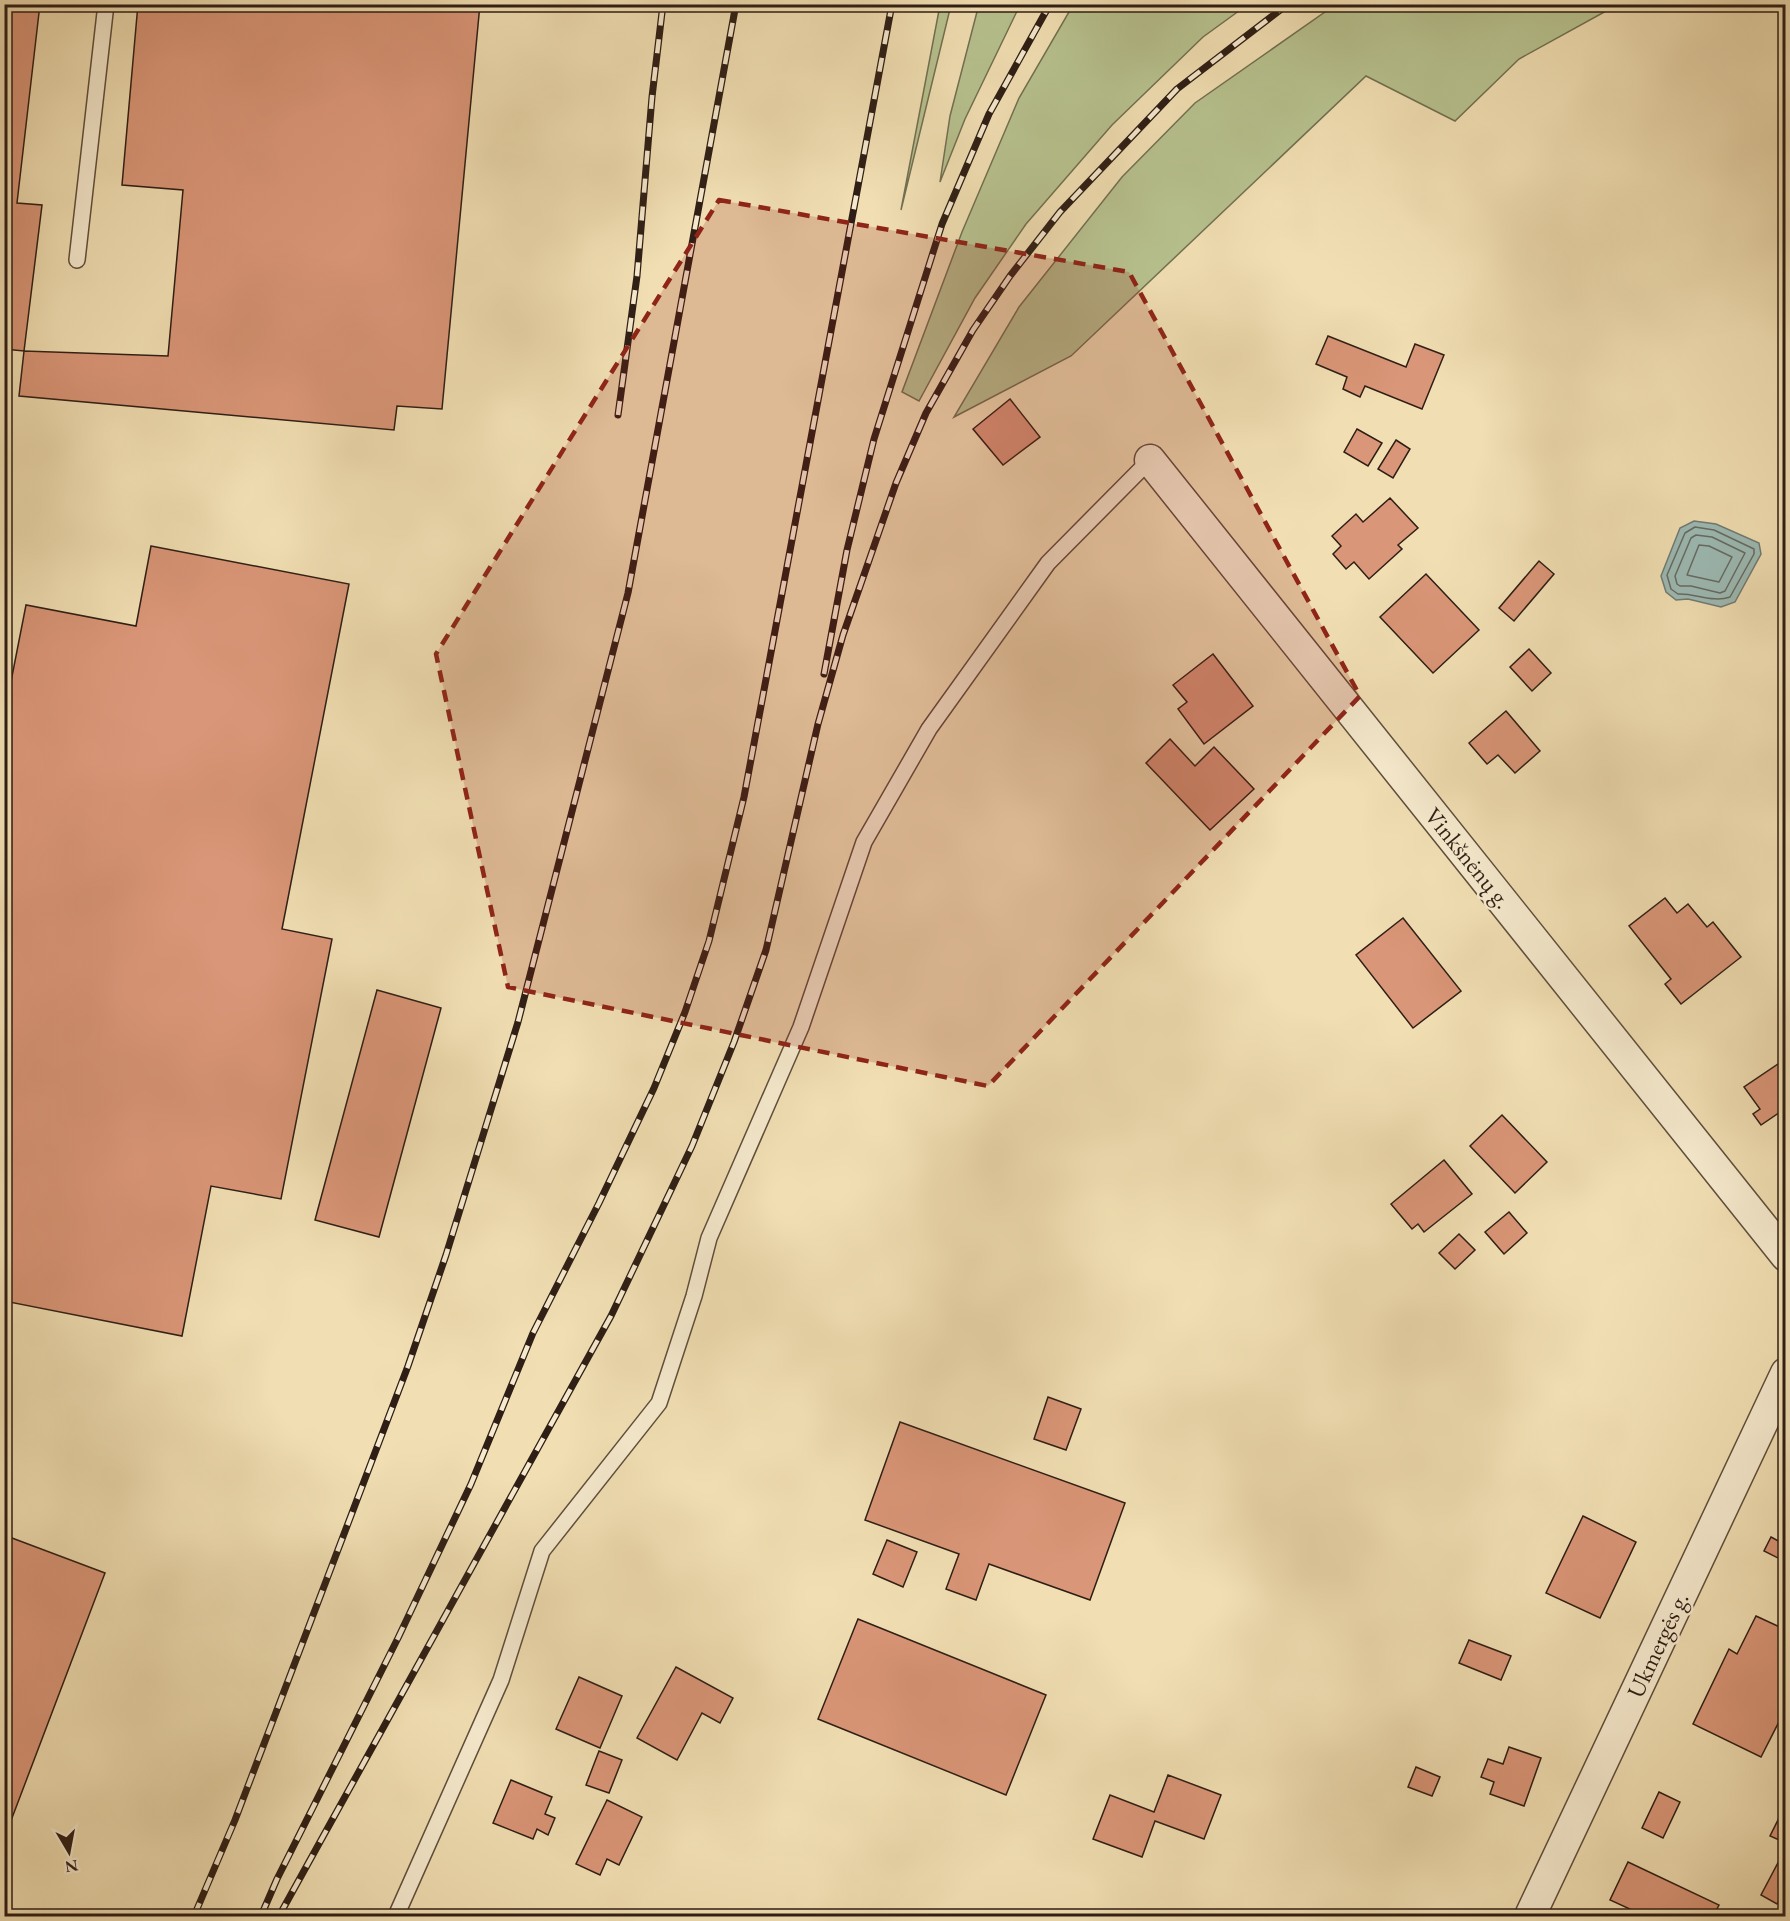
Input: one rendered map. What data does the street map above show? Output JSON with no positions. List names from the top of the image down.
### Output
{
  "streets": {
    "street": ["Vinkšnėnų g.", "Ukmergės g."]
  },
  "north": "bottom"
}
